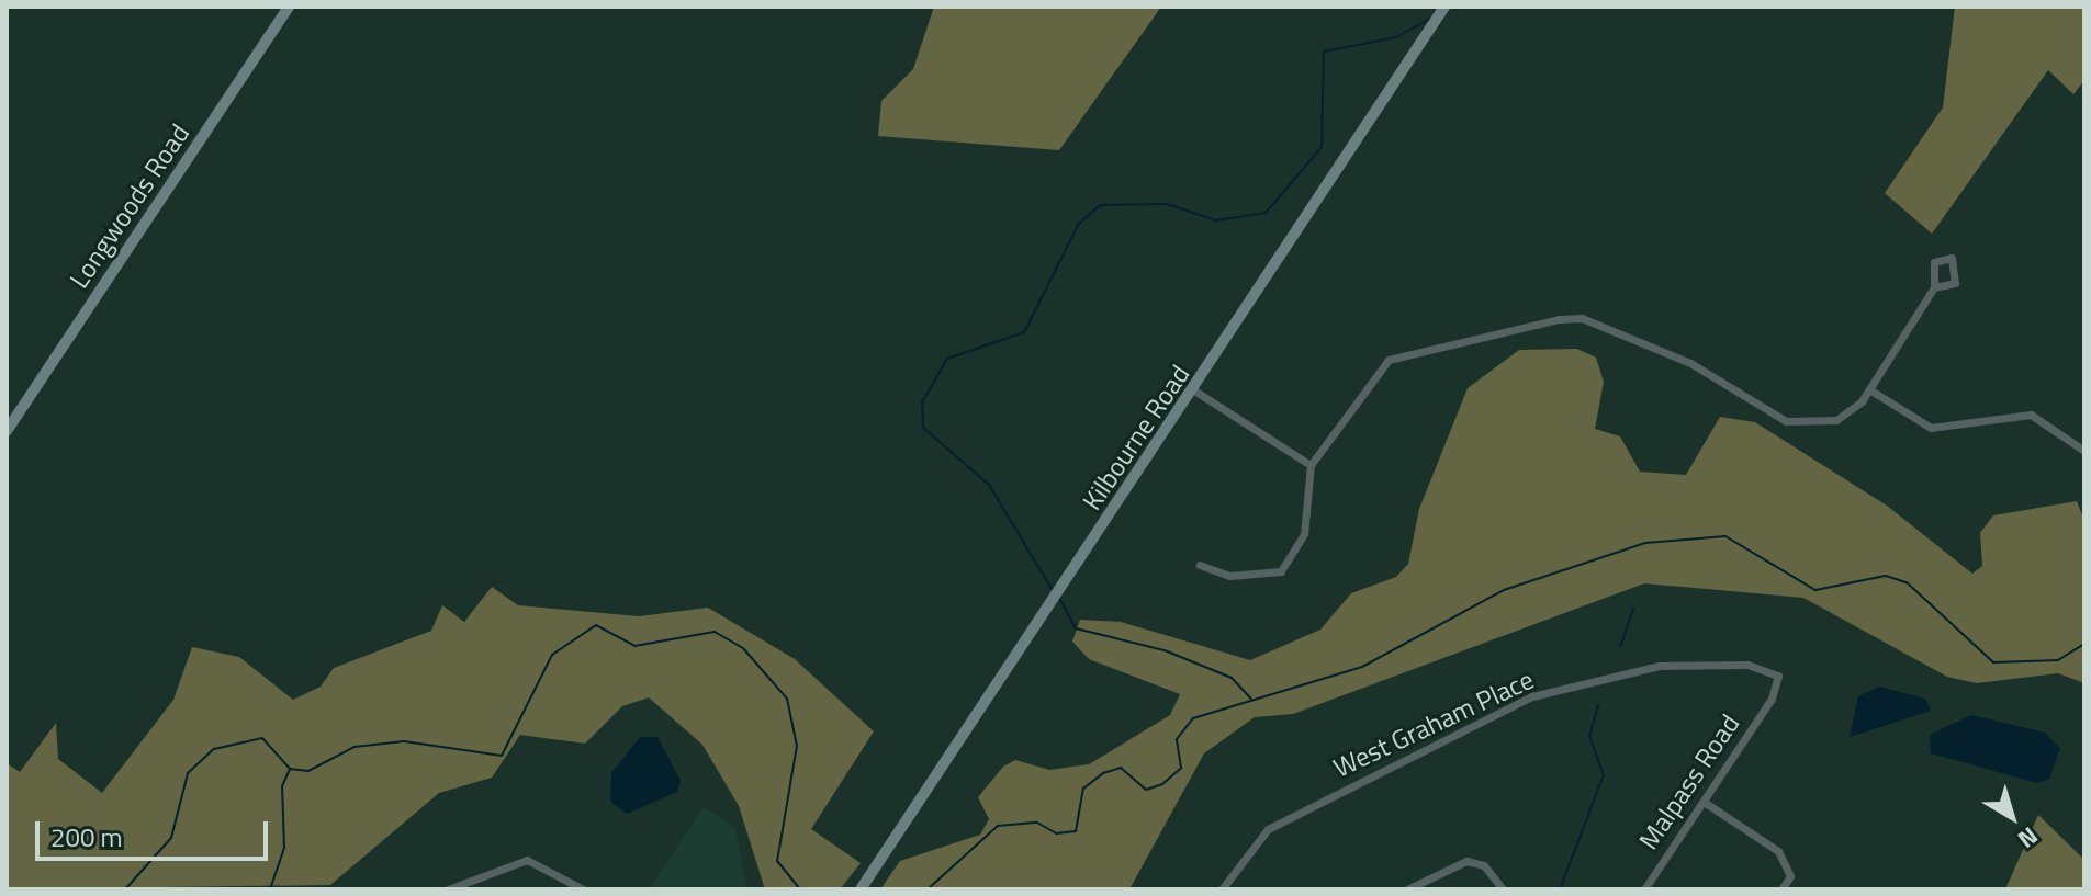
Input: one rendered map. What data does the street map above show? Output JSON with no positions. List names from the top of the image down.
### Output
{
  "streets": {
    "street": [
      "Longwoods Road",
      "Kilbourne Road",
      "West Graham Place",
      "Malpass Road"
    ]
  },
  "crossings": [
    ["West Graham Place", "Malpass Road"]
  ],
  "scale_bar": "200 m",
  "north": "bottom right"
}
